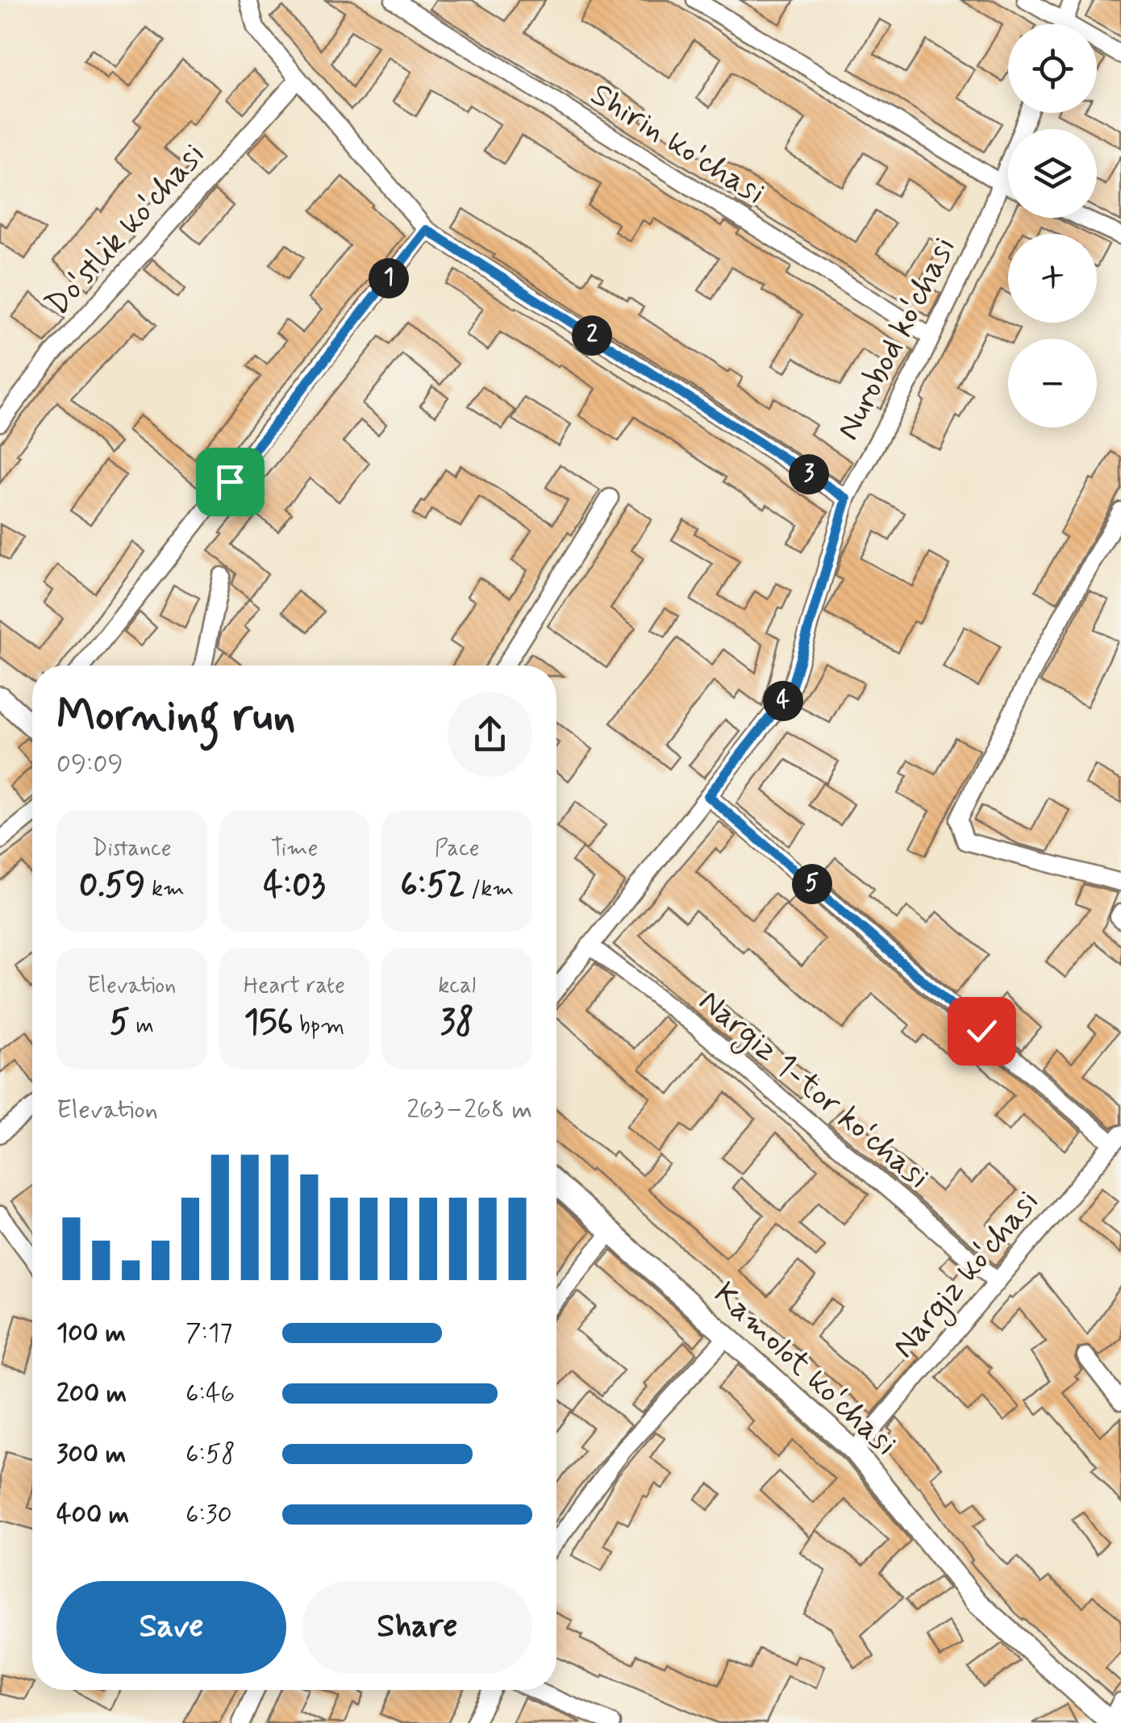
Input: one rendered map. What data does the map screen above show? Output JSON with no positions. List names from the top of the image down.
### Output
{
  "streets": {
    "street": [
      "Shirin ko'chasi",
      "Do'stlik ko'chasi",
      "Nurobod koʻchasi",
      "Nargiz 1-tor ko‘chasi",
      "Nargiz koʻchasi",
      "Kamolot koʻchasi"
    ]
  },
  "crossings": [
    ["Shirin ko'chasi", "Nurobod koʻchasi"],
    ["Nurobod koʻchasi", "Nargiz 1-tor ko‘chasi"],
    ["Nargiz 1-tor ko‘chasi", "Nargiz koʻchasi"],
    ["Nargiz koʻchasi", "Kamolot koʻchasi"]
  ],
  "page": {
    "map_buttons": ["+", "−"],
    "pins": [
      "1",
      "2",
      "3",
      "4",
      "5"
    ],
    "heading": ["Morning run", "09:09"],
    "stats": [
      ["Distance", "0.59 km"],
      ["Time", "4:03"],
      ["Pace", "6:52 /km"],
      ["Elevation", "5 m"],
      ["Heart rate", "156 bpm"],
      ["kcal", "38"]
    ],
    "chart": ["Elevation", "263–268 m"],
    "list": [
      {
        "name": "100 m",
        "note": "7:17"
      },
      {
        "name": "200 m",
        "note": "6:46"
      },
      {
        "name": "300 m",
        "note": "6:58"
      },
      {
        "name": "400 m",
        "note": "6:30"
      }
    ],
    "buttons": ["Save", "Share"]
  }
}
